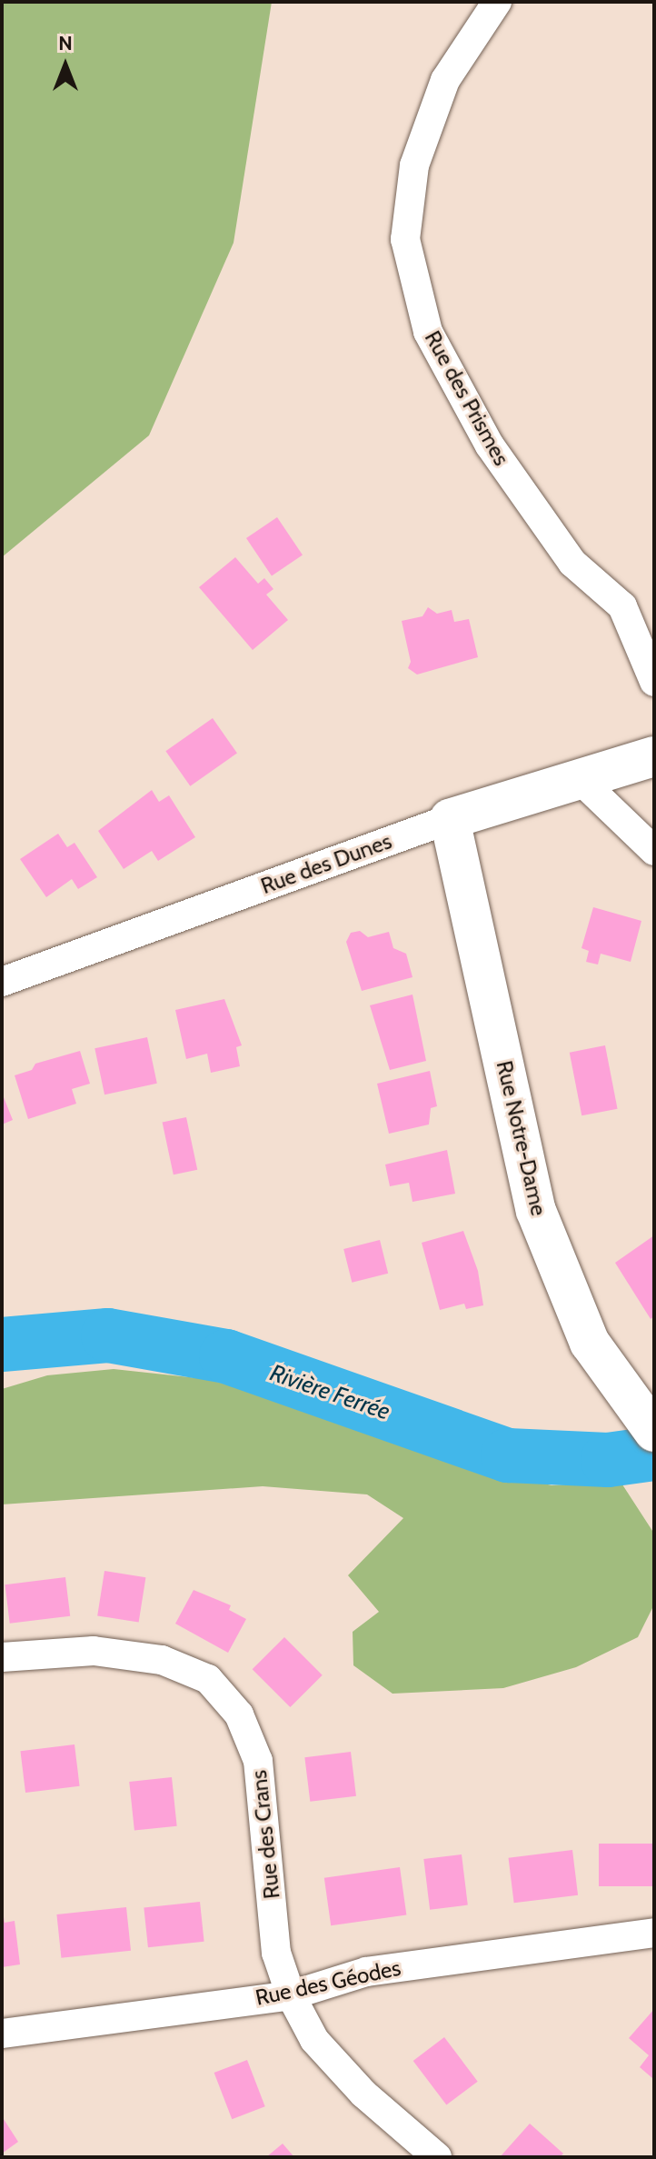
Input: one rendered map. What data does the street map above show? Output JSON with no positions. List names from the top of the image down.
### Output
{
  "streets": {
    "street": [
      "Rue des Prismes",
      "Rue des Dunes",
      "Rue Notre-Dame",
      "Rue des Crans",
      "Rue des Géodes"
    ]
  },
  "crossings": [
    ["Rue des Dunes", "Rue Notre-Dame"],
    ["Rue des Crans", "Rue des Géodes"]
  ],
  "water": ["Rivière Ferrée"],
  "north": "top"
}
